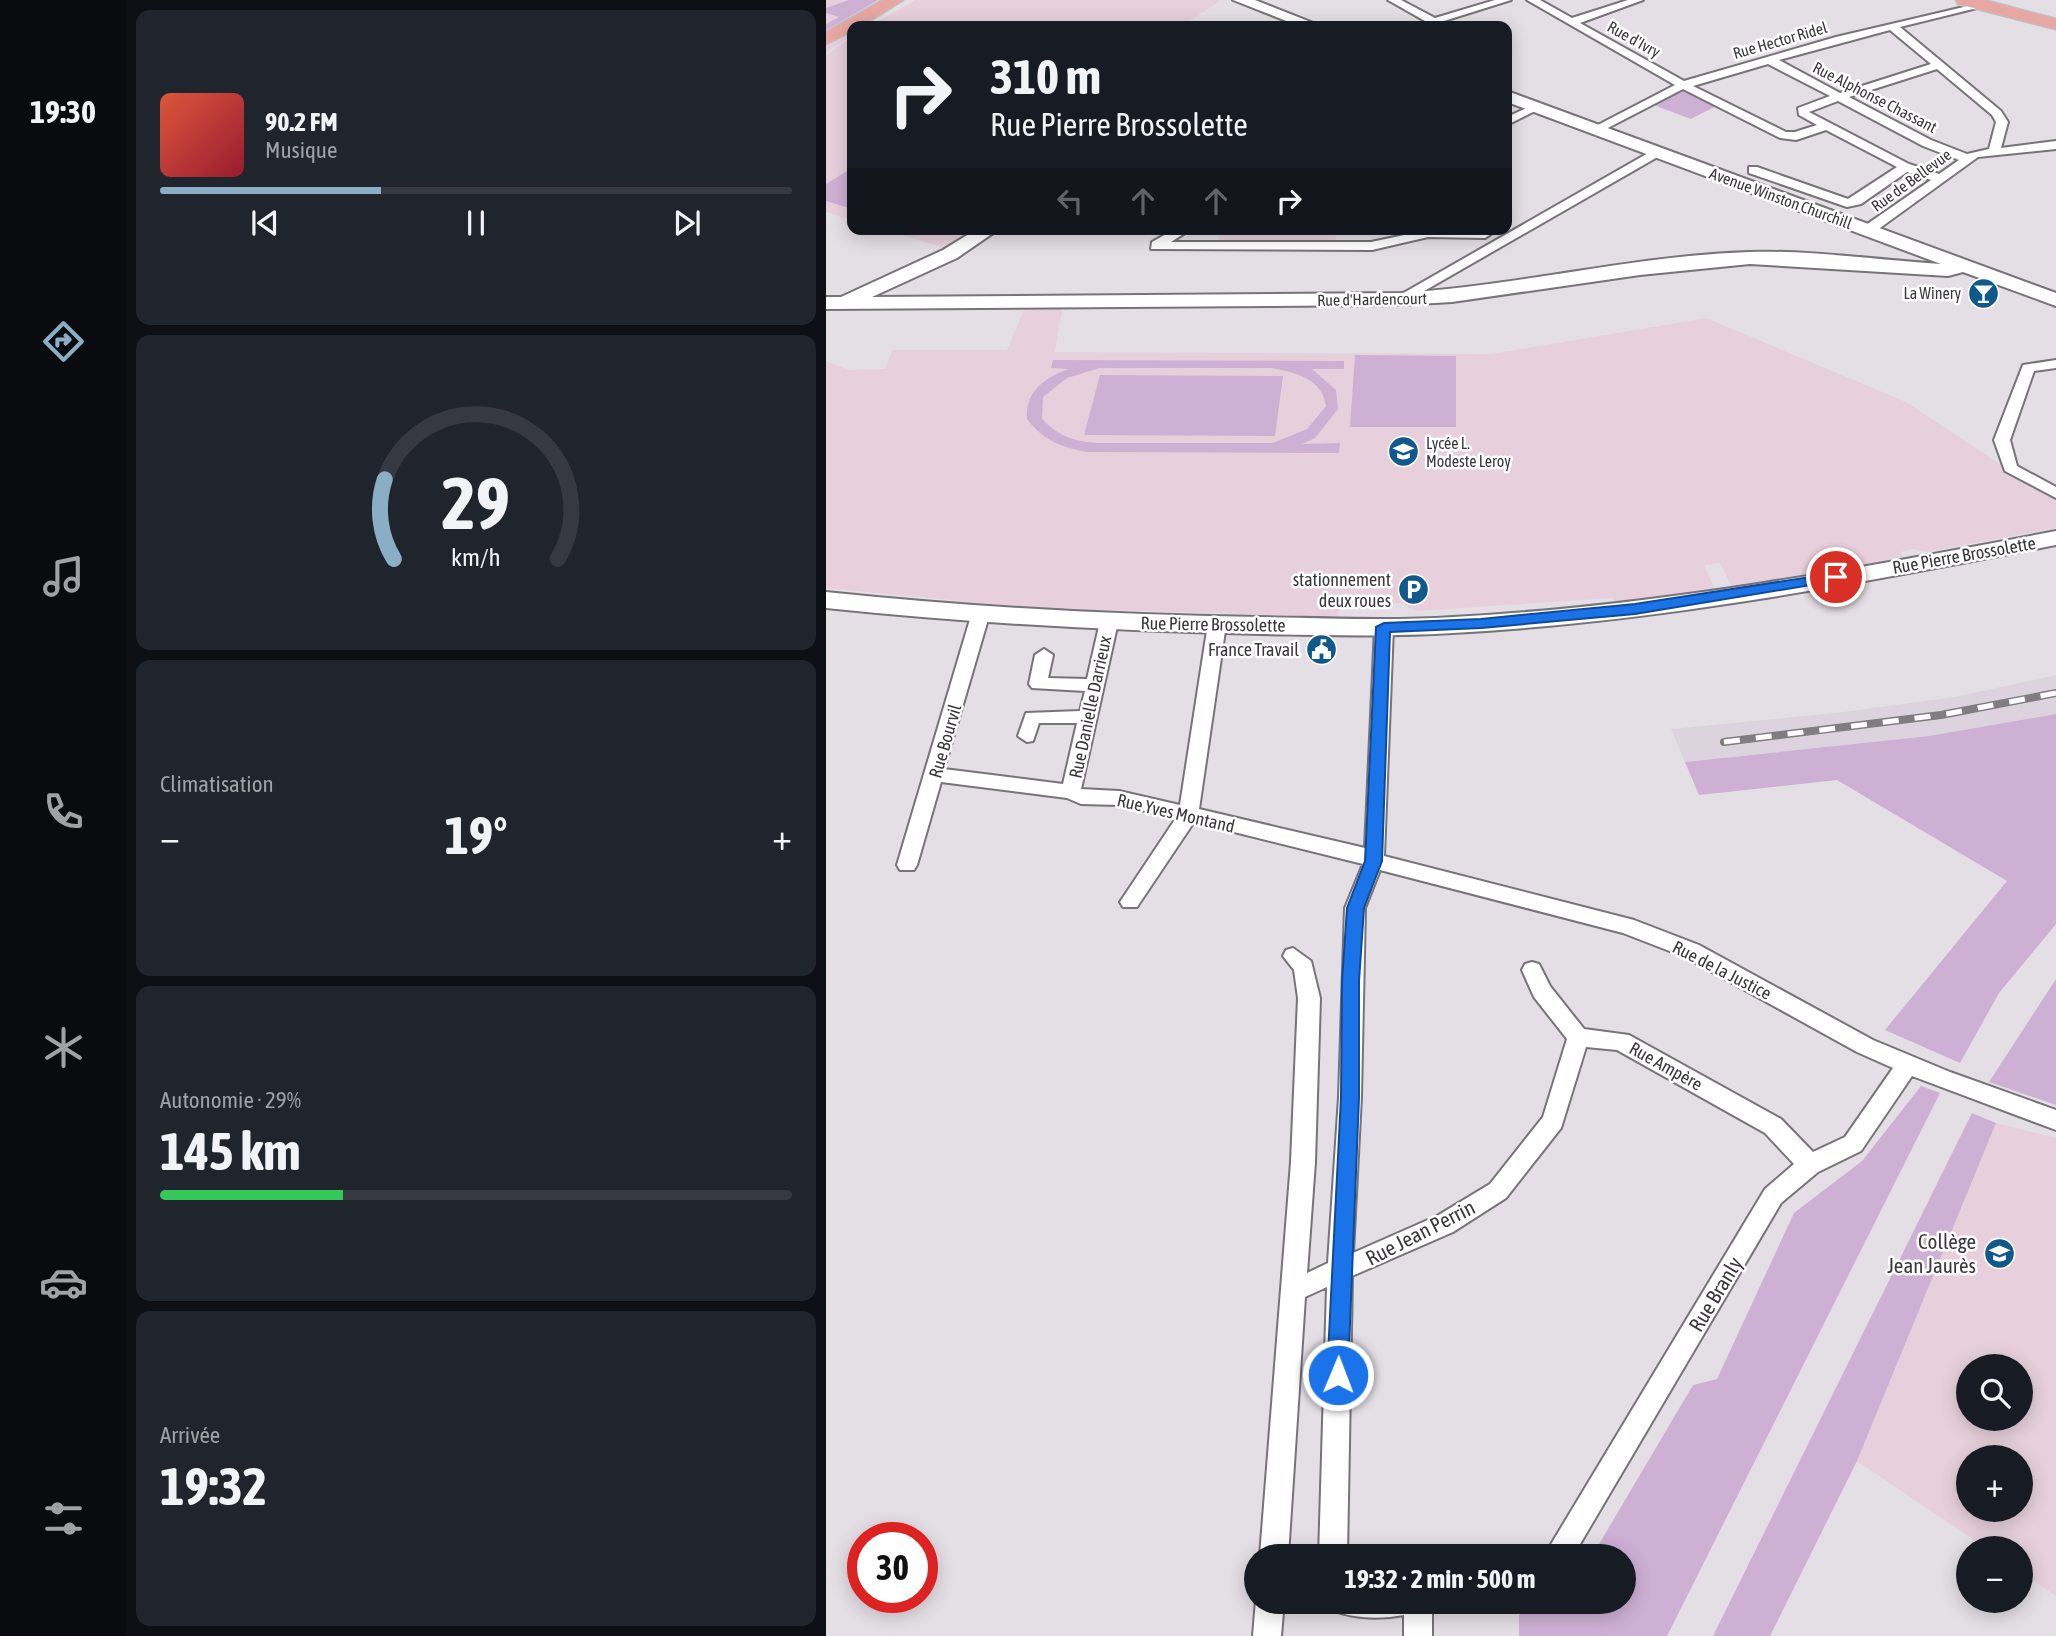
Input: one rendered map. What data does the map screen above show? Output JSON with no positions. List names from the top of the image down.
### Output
{
  "streets": {
    "main road": ["Avenue Winston Churchill", "Rue d'Hardencourt", "Rue Pierre Brossolette"],
    "street": [
      "Rue d'Ivry",
      "Rue Hector Ridel",
      "Rue Alphonse Chassant",
      "Rue de Bellevue",
      "Rue Danielle Darrieux",
      "Rue Bourvil",
      "Rue Yves Montand",
      "Rue de la Justice",
      "Rue Ampère",
      "Rue Jean Perrin",
      "Rue Branly"
    ]
  },
  "crossings": [
    ["Rue d'Ivry", "Rue Hector Ridel"],
    ["Rue Hector Ridel", "Rue Alphonse Chassant"],
    ["Rue Hector Ridel", "Avenue Winston Churchill"],
    ["Rue Alphonse Chassant", "Rue de Bellevue"],
    ["Rue de Bellevue", "Avenue Winston Churchill"],
    ["Avenue Winston Churchill", "Rue d'Hardencourt"],
    ["Rue Pierre Brossolette", "Rue Danielle Darrieux"],
    ["Rue Pierre Brossolette", "Rue Bourvil"],
    ["Rue Danielle Darrieux", "Rue Yves Montand"],
    ["Rue Bourvil", "Rue Yves Montand"],
    ["Rue Yves Montand", "Rue de la Justice"],
    ["Rue de la Justice", "Rue Branly"],
    ["Rue Ampère", "Rue Jean Perrin"],
    ["Rue Ampère", "Rue Branly"]
  ],
  "places": {
    "bar": ["La Winery"],
    "school or university": ["Lycée L. Modeste Leroy", "Collège Jean Jaurès"],
    "parking": ["stationnement deux roues"],
    "public building": ["France Travail"]
  },
  "page": {
    "tabs": "19:30",
    "turn": ["310 m", "Rue Pierre Brossolette"],
    "song": ["90.2 FM", "Musique"],
    "tile": [
      "Climatisation",
      ["Autonomie · 29%", "145 km"],
      ["Arrivée", "19:32"]
    ],
    "heat": ["−", "19°", "+"],
    "map_buttons": ["+", "−"],
    "limit": "30",
    "trip": "19:32 · 2 min · 500 m",
    "gauge": ["29", "km/h"]
  }
}
